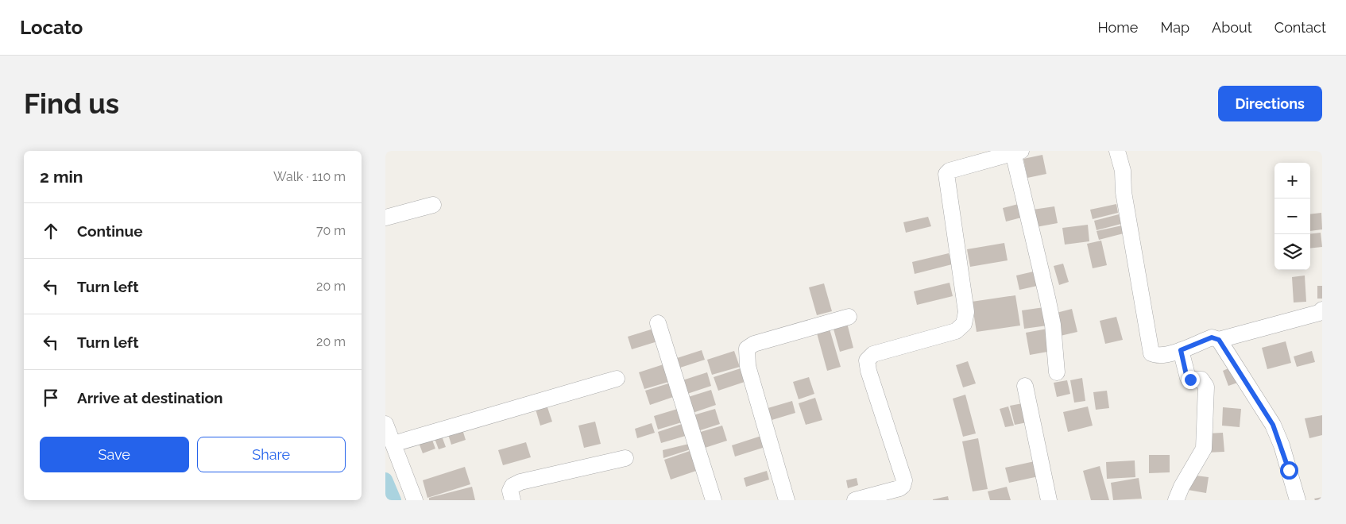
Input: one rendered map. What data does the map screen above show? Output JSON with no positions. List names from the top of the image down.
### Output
{
  "page": {
    "header": "Locato",
    "nav": [
      "Home",
      "Map",
      "About",
      "Contact"
    ],
    "buttons": [
      "Directions",
      ["Save", "Share"]
    ],
    "title": "Find us",
    "heading": ["2 min", "Walk · 110 m"],
    "map_buttons": ["+", "−"],
    "list": [
      ["Continue", "70 m"],
      ["Turn left", "20 m"],
      ["Turn left", "20 m"],
      "Arrive at destination"
    ]
  }
}
